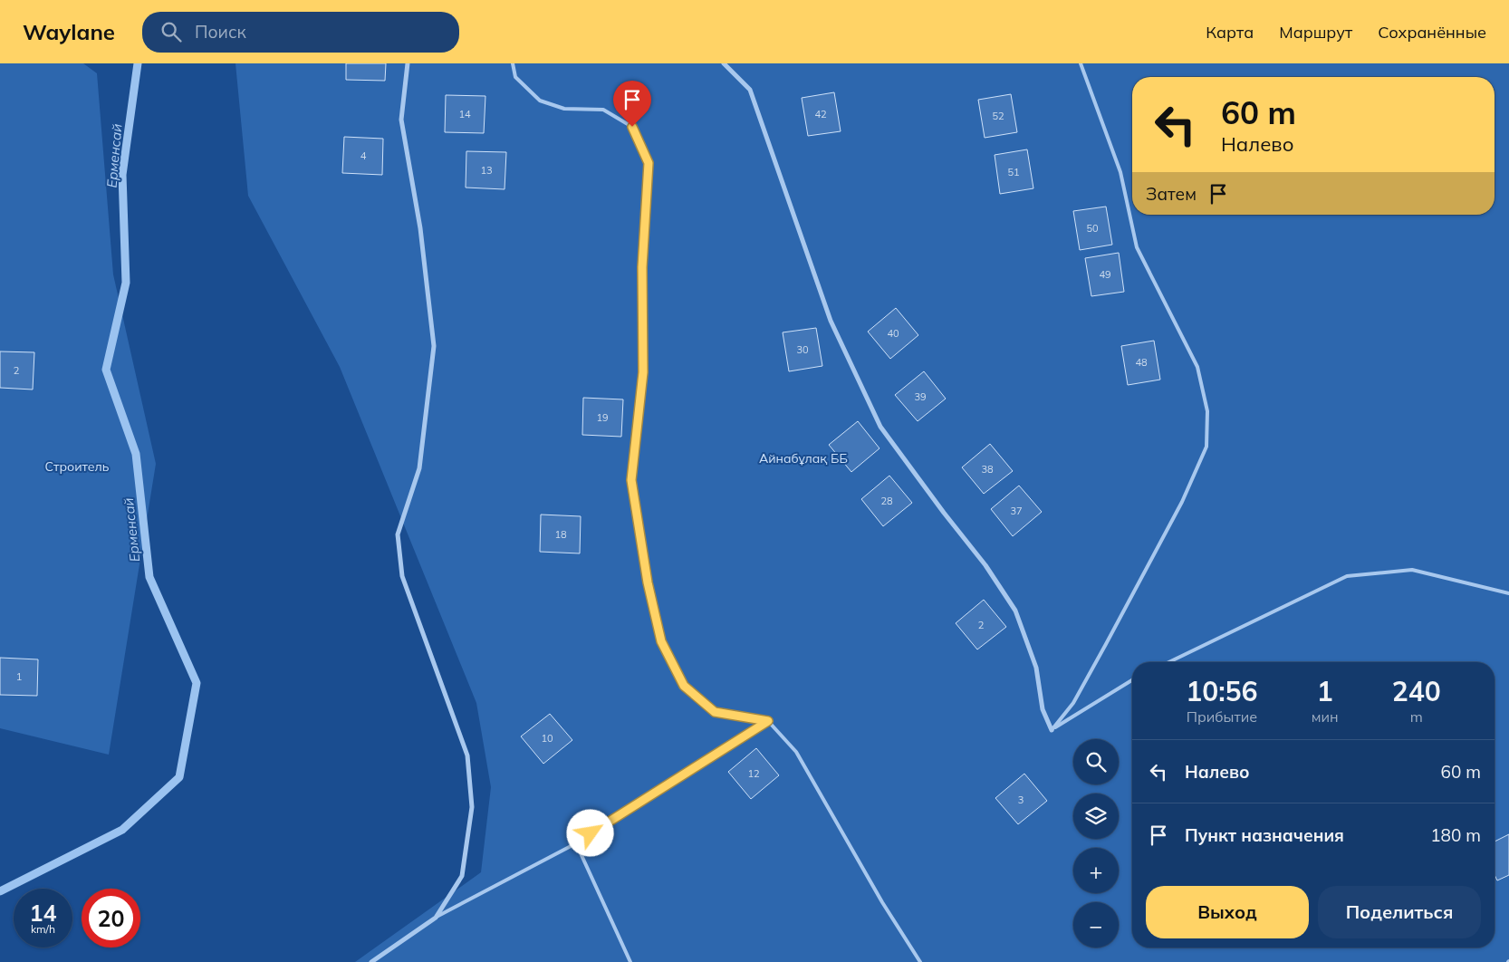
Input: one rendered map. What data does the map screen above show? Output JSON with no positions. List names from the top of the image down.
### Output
{
  "water": ["Ерменсай"],
  "parks": ["Айнабұлақ ББ", "Строитель"],
  "house_numbers": [
    "14",
    "42",
    "52",
    "4",
    "13",
    "51",
    "50",
    "49",
    "40",
    "30",
    "48",
    "2",
    "39",
    "19",
    "38",
    "28",
    "37",
    "18",
    "2",
    "1",
    "10",
    "12",
    "3"
  ],
  "page": {
    "header": "Waylane",
    "search": "Поиск",
    "nav": ["Карта", "Маршрут", "Сохранённые"],
    "turn": ["60 m", "Налево"],
    "then": "Затем",
    "eta": [
      "10:56",
      "Прибытие",
      "1",
      "мин",
      "240",
      "m"
    ],
    "map_buttons": ["+", "−"],
    "list": [
      {
        "name": "Налево",
        "value": "60 m"
      },
      {
        "name": "Пункт назначения",
        "value": "180 m"
      }
    ],
    "buttons": ["Выход", "Поделиться"],
    "speed": "14 km/h",
    "limit": "20"
  }
}
